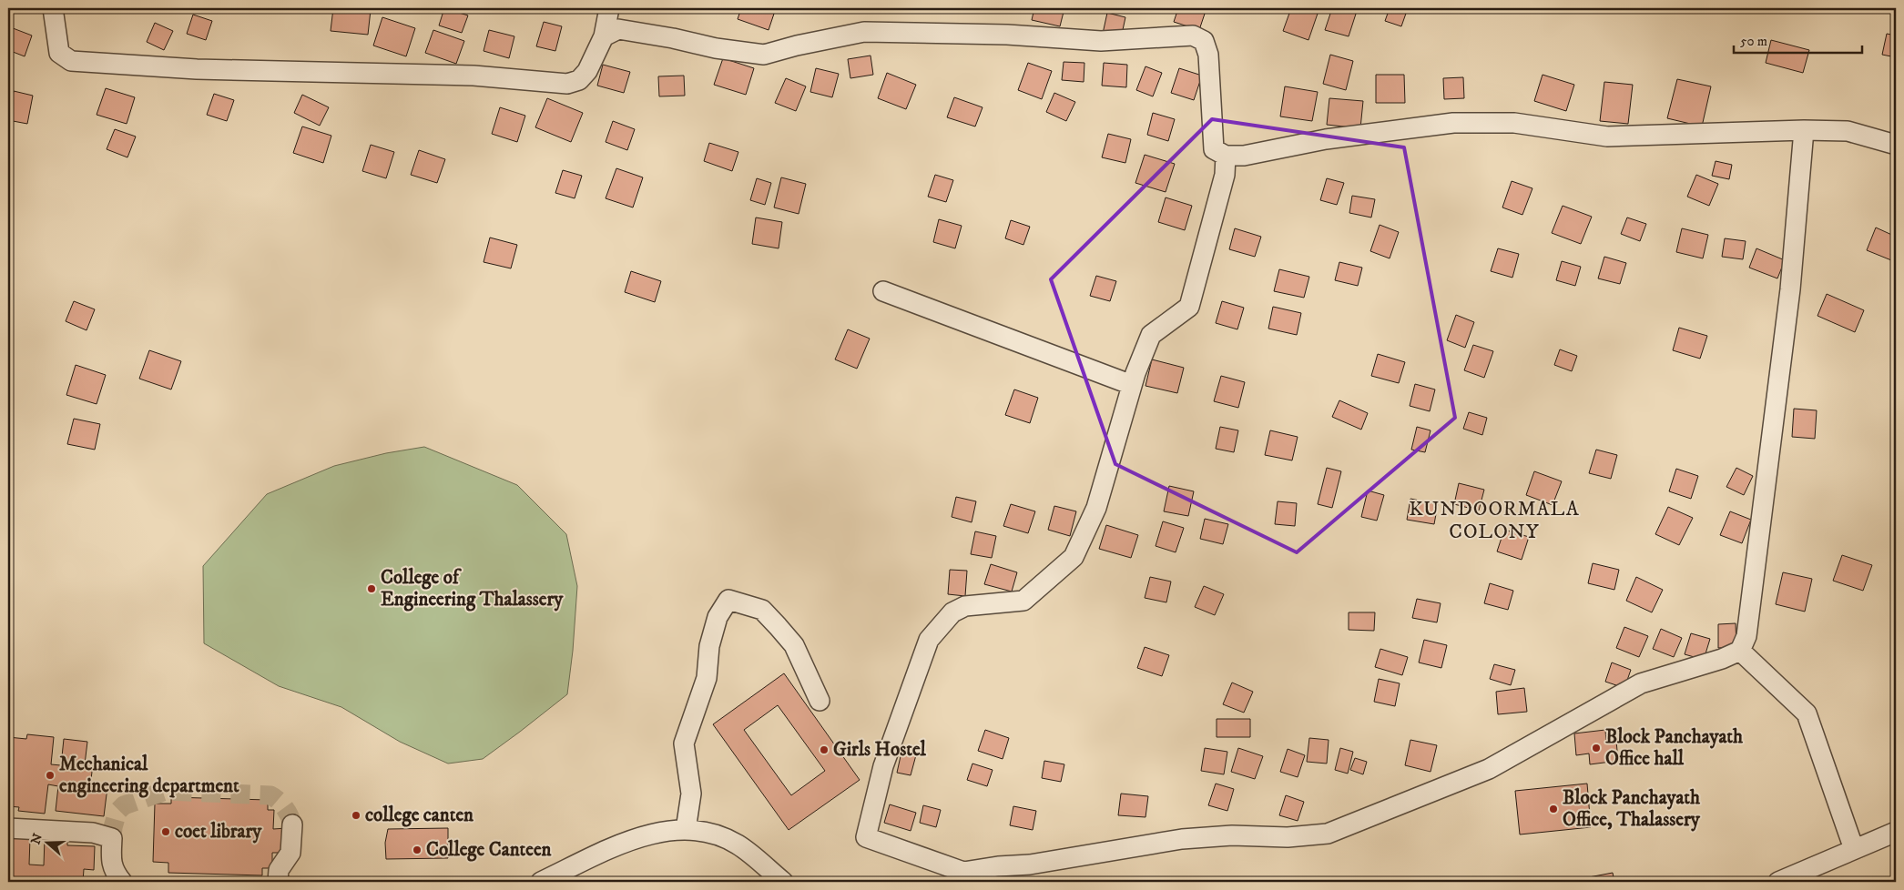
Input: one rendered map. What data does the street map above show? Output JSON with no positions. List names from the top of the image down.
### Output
{
  "districts": ["KUNDOORMALA COLONY"],
  "places": [
    "College of Engineering Thalassery",
    "Block Panchayath Office hall",
    "Girls Hostel",
    "Mechanical engineering department",
    "Block Panchayath Office, Thalassery",
    "college canten",
    "coet library",
    "College Canteen"
  ],
  "scale_bar": "50 m",
  "north": "left"
}
